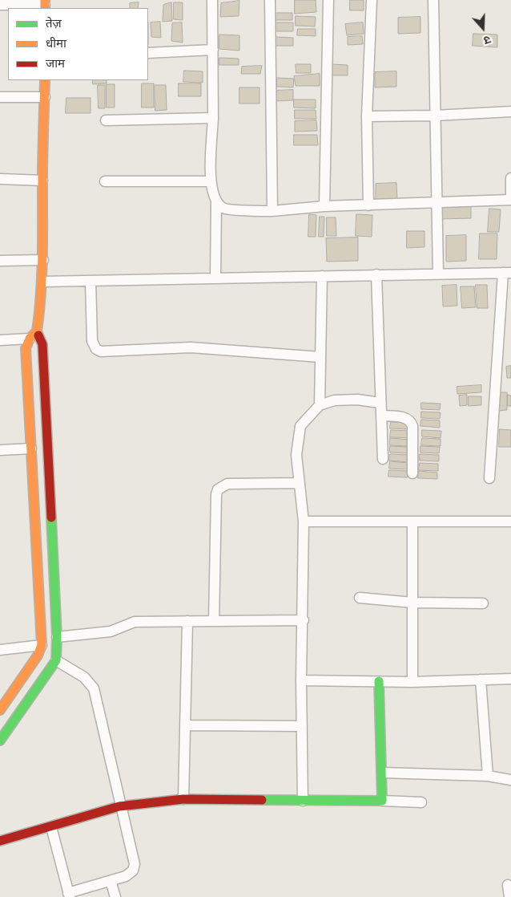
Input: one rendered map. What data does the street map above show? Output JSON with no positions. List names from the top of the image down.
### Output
{
  "legend": ["तेज़", "धीमा", "जाम"],
  "north": "bottom"
}
